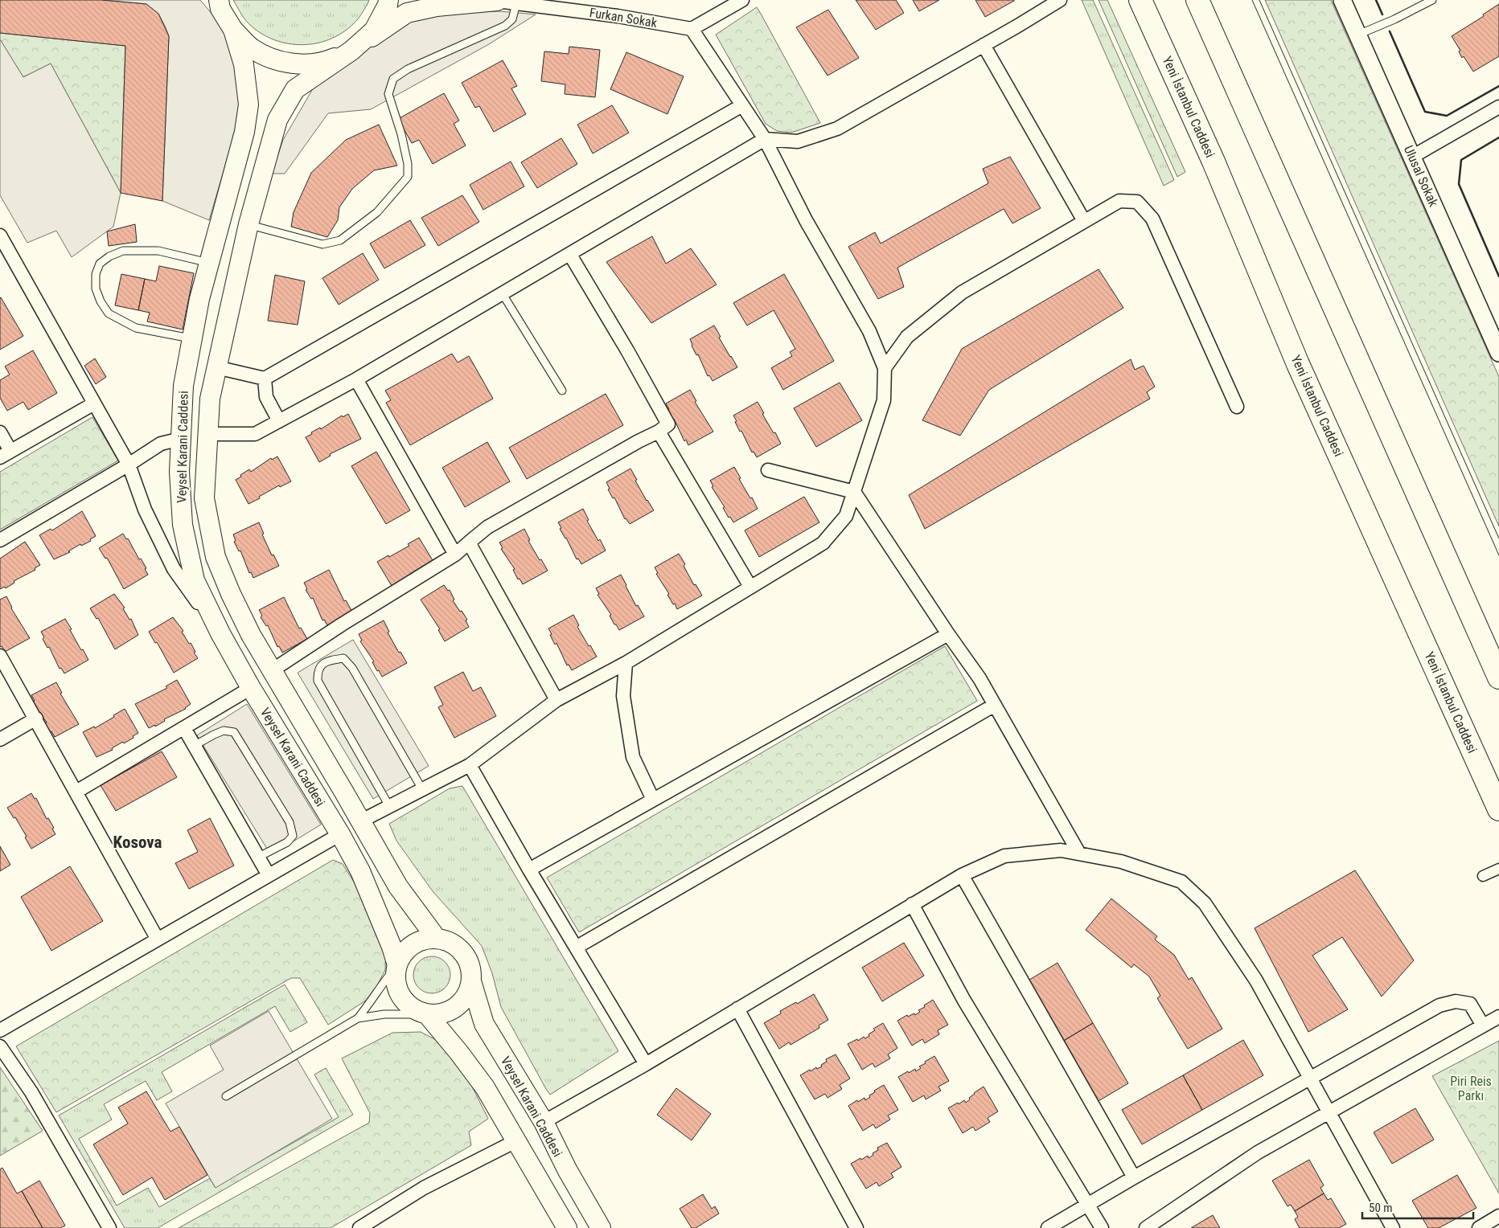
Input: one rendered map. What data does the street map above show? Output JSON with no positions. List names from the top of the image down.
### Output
{
  "streets": {
    "highway": ["Yeni İstanbul Caddesi"],
    "main road": ["Veysel Karani Caddesi"],
    "street": ["Furkan Sokak", "Ulusal Sokak"]
  },
  "districts": ["Kosova"],
  "parks": ["Piri Reis Parkı"],
  "scale_bar": "50 m"
}
